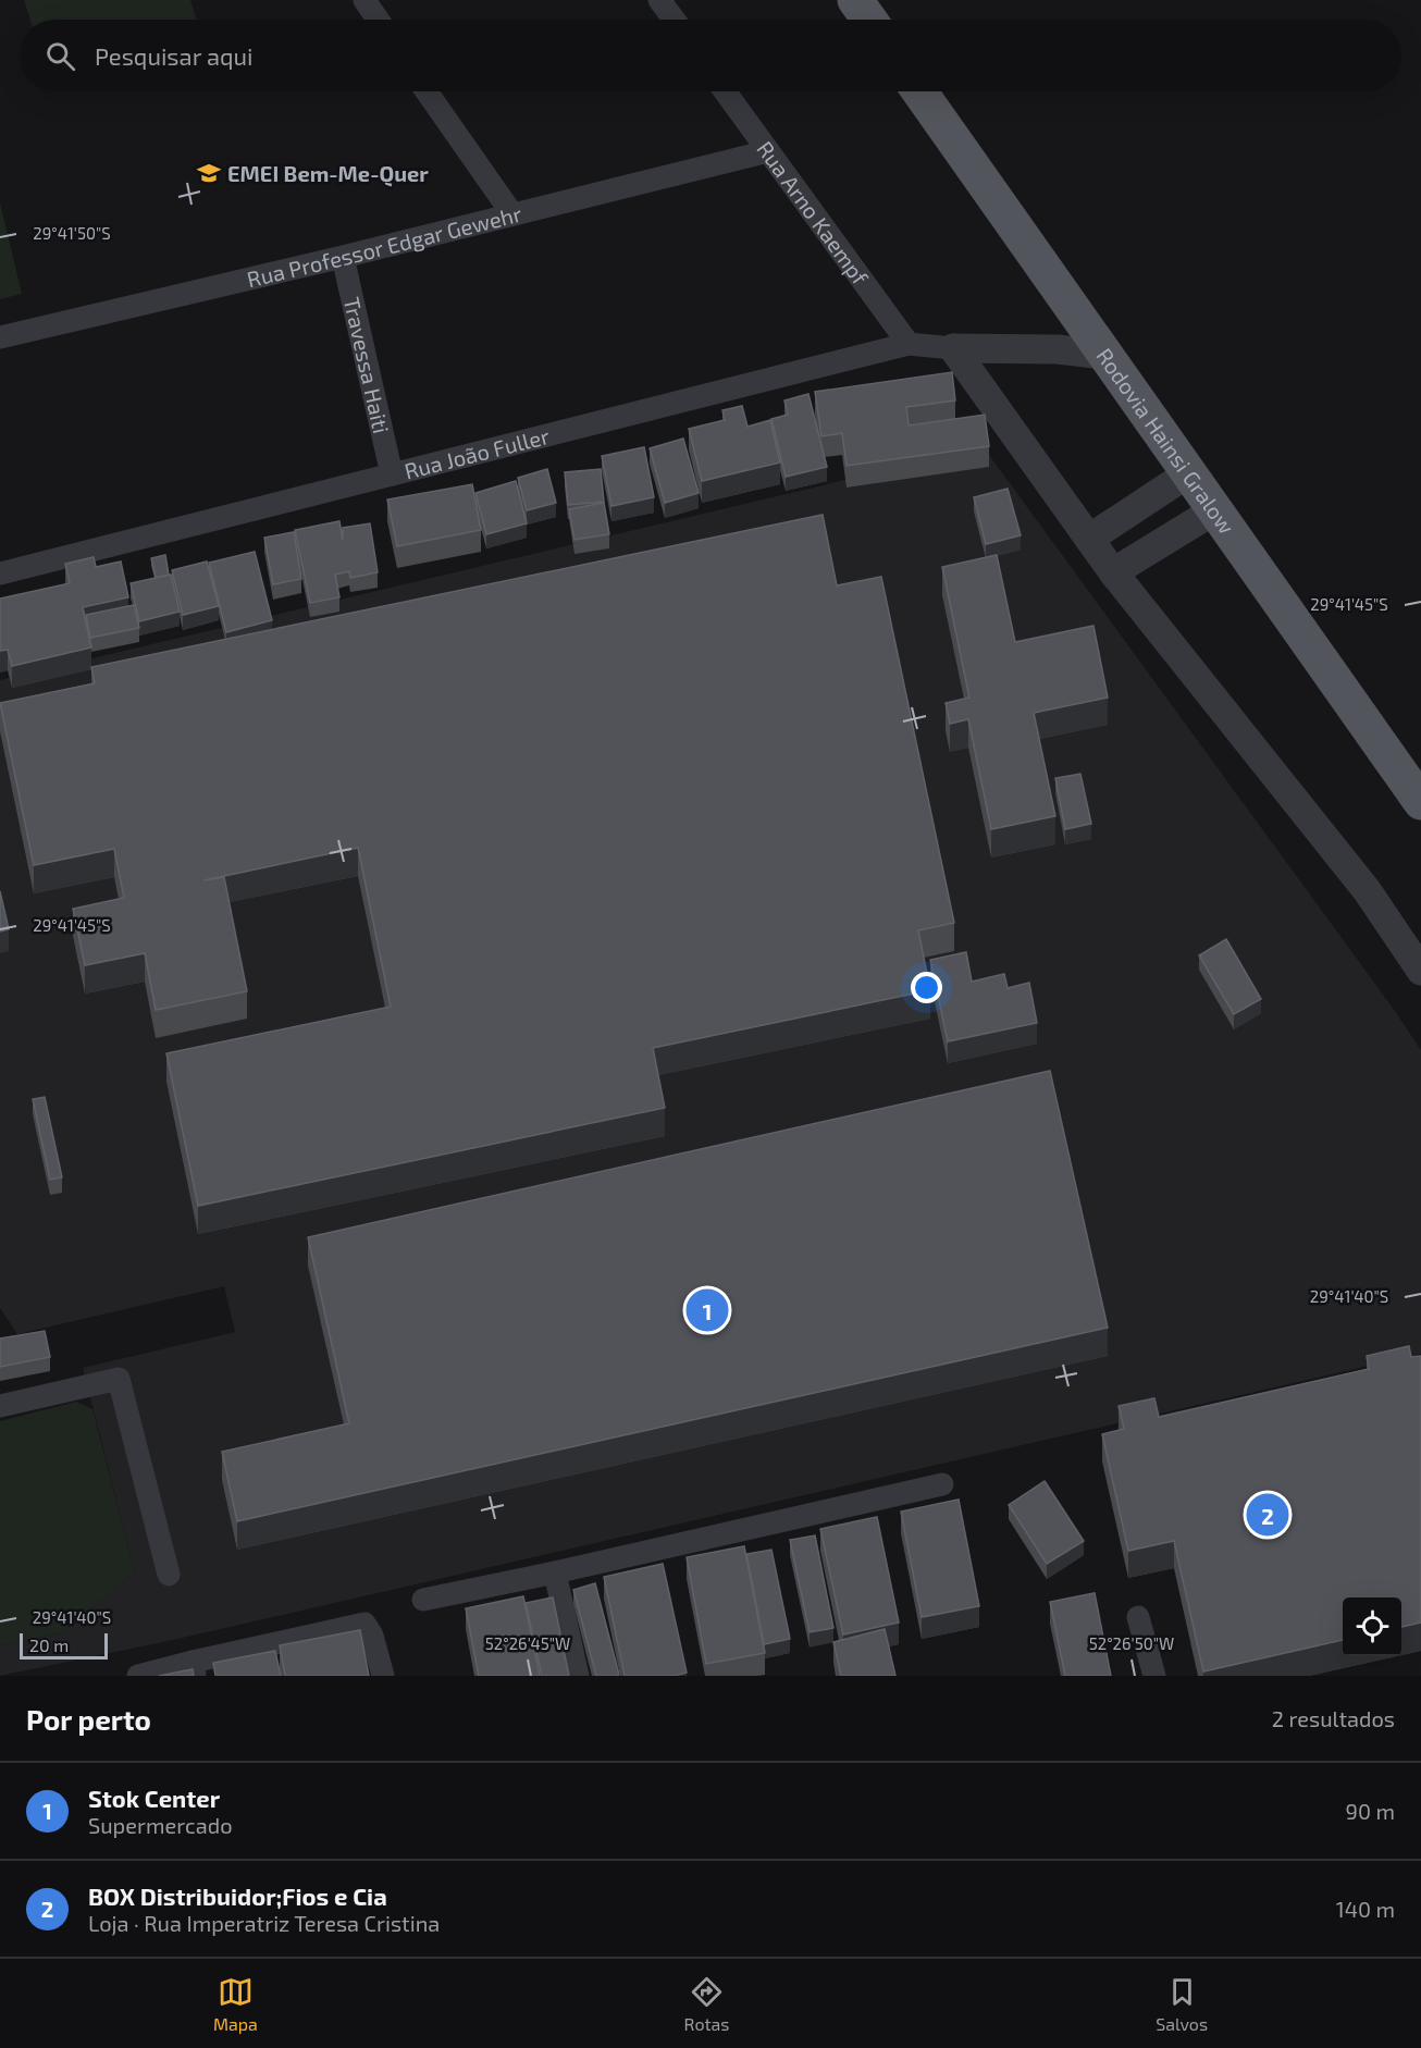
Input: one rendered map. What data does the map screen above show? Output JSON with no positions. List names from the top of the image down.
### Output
{
  "streets": {
    "main road": ["Rodovia Hainsi Gralow"],
    "street": [
      "Rua Arno Kaempf",
      "Rua Professor Edgar Gewehr",
      "Travessa Haiti",
      "Rua João Fuller"
    ]
  },
  "crossings": [
    ["Rua Arno Kaempf", "Rua Professor Edgar Gewehr"],
    ["Rua Arno Kaempf", "Rua João Fuller"],
    ["Rua Professor Edgar Gewehr", "Travessa Haiti"],
    ["Travessa Haiti", "Rua João Fuller"]
  ],
  "places": {
    "school or university": ["EMEI Bem-Me-Quer"]
  },
  "scale_bar": "20 m",
  "page": {
    "search": "Pesquisar aqui",
    "pins": ["1", "2"],
    "scale": "20 m",
    "heading": ["Por perto", "2 resultados"],
    "list": [
      {
        "mark": "1",
        "name": "Stok Center",
        "note": "Supermercado",
        "value": "90 m"
      },
      {
        "mark": "2",
        "name": "BOX Distribuidor;Fios e Cia",
        "note": "Loja · Rua Imperatriz Teresa Cristina",
        "value": "140 m"
      }
    ],
    "nav": ["Mapa", "Rotas", "Salvos"]
  },
  "coordinates": [
    "29°41'50\"S",
    "29°41'45\"S",
    "29°41'40\"S",
    "52°26'45\"W",
    "52°26'50\"W"
  ]
}
